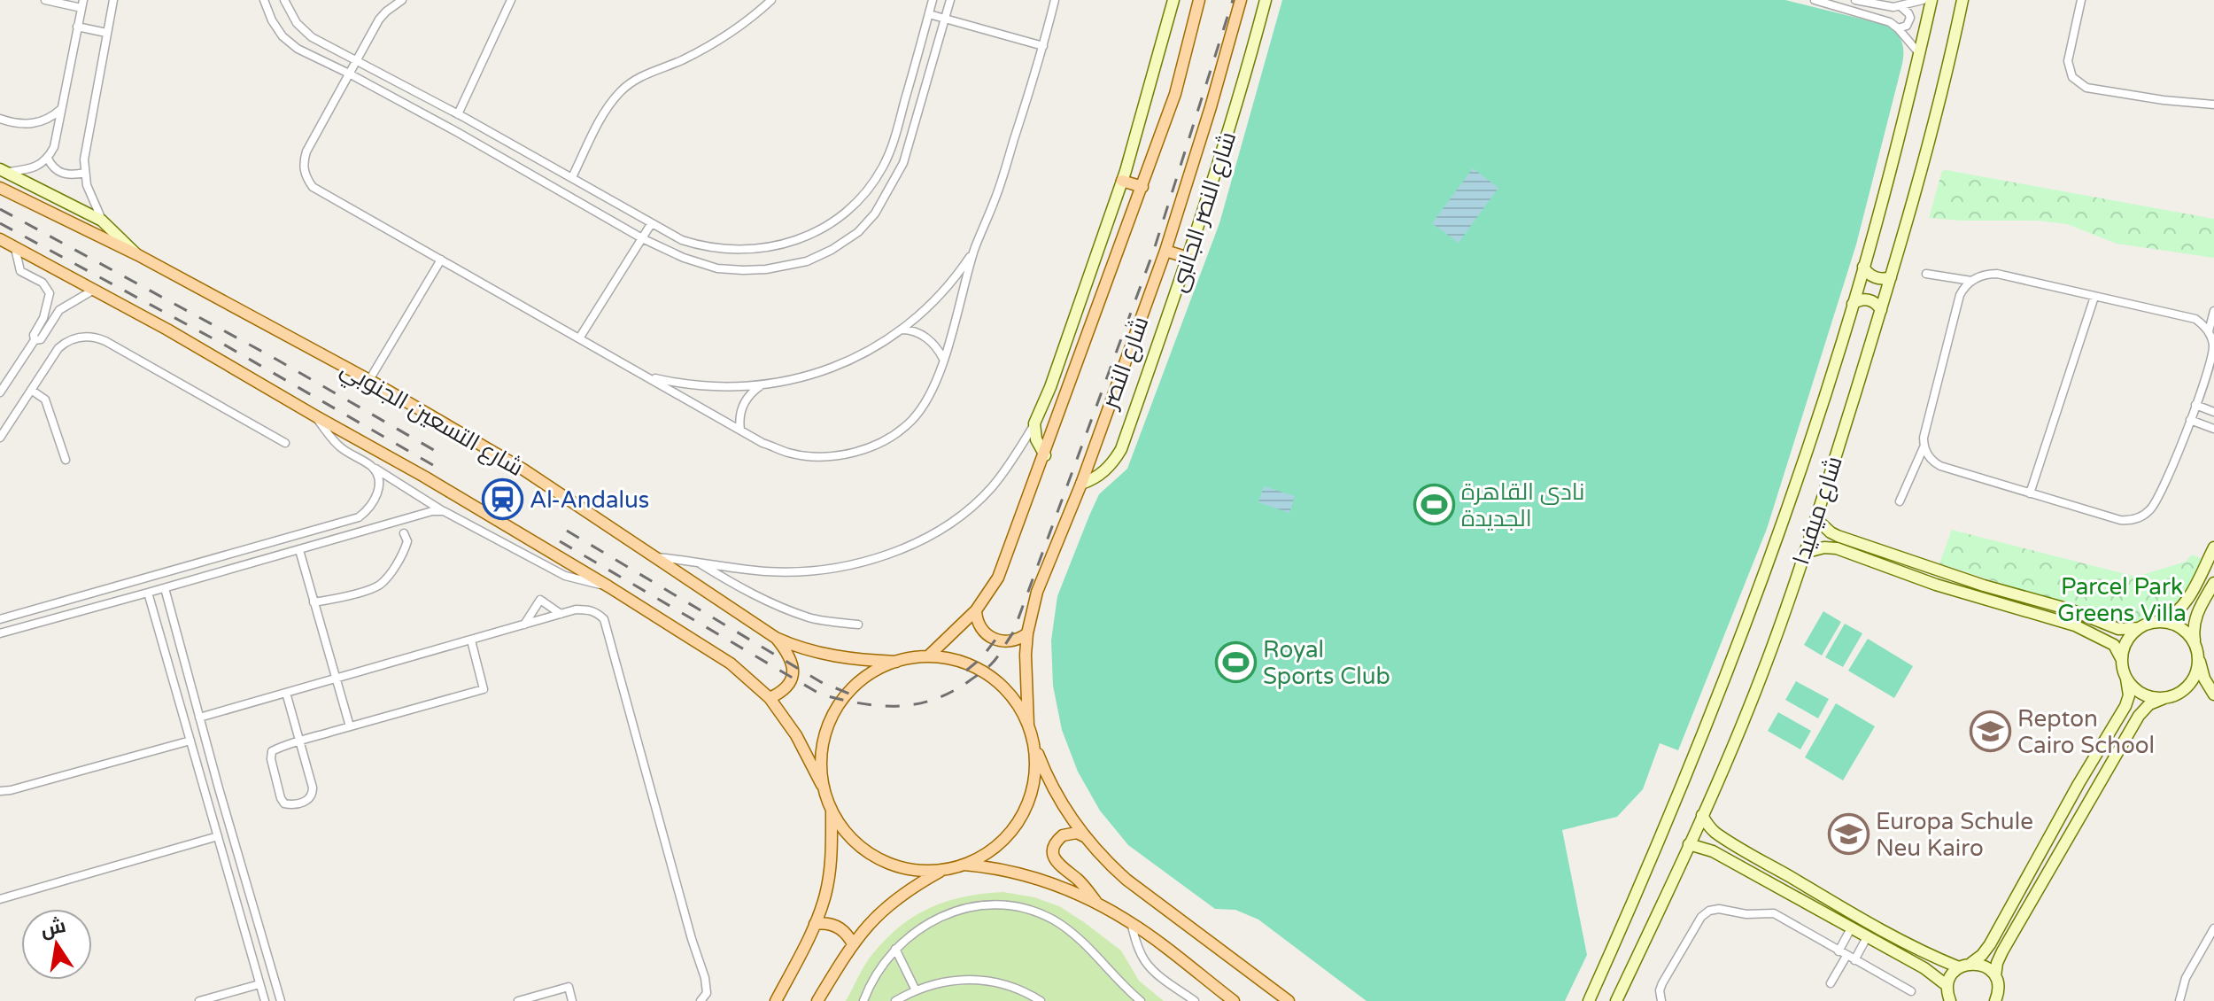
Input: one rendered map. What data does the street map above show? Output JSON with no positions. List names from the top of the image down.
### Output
{
  "streets": {
    "main road": ["شارع النصر", "شارع التسعين الجنوبي"],
    "street": ["شارع النصر الجانبى", "شارع ميفيدا"]
  },
  "crossings": [
    ["شارع النصر الجانبى", "شارع النصر"],
    ["شارع النصر", "شارع التسعين الجنوبي"]
  ],
  "parks": ["Parcel Park Greens Villa"],
  "places": {
    "station": ["Al-Andalus"],
    "sports": ["نادى القاهرة الجديدة", "Royal Sports Club"],
    "school or university": ["Repton Cairo School", "Europa Schule Neu Kairo"]
  },
  "north": "top"
}
